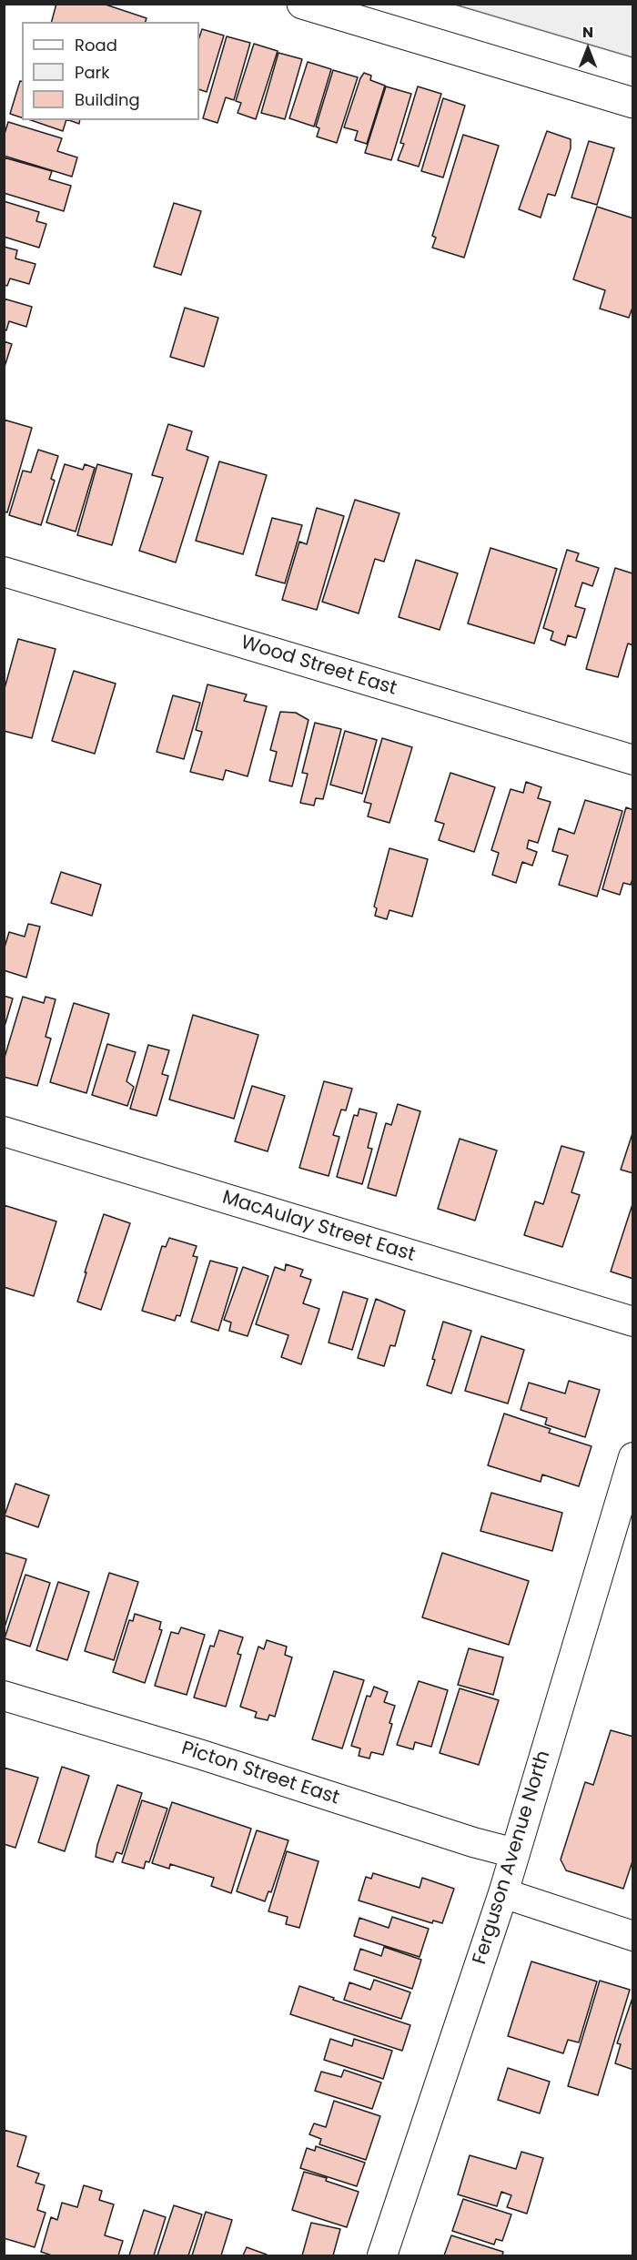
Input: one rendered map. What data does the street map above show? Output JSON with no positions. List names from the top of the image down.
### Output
{
  "streets": {
    "street": [
      "Wood Street East",
      "MacAulay Street East",
      "Picton Street East",
      "Ferguson Avenue North"
    ]
  },
  "crossings": [
    ["Picton Street East", "Ferguson Avenue North"]
  ],
  "legend": ["Road", "Park", "Building"],
  "north": "top"
}
